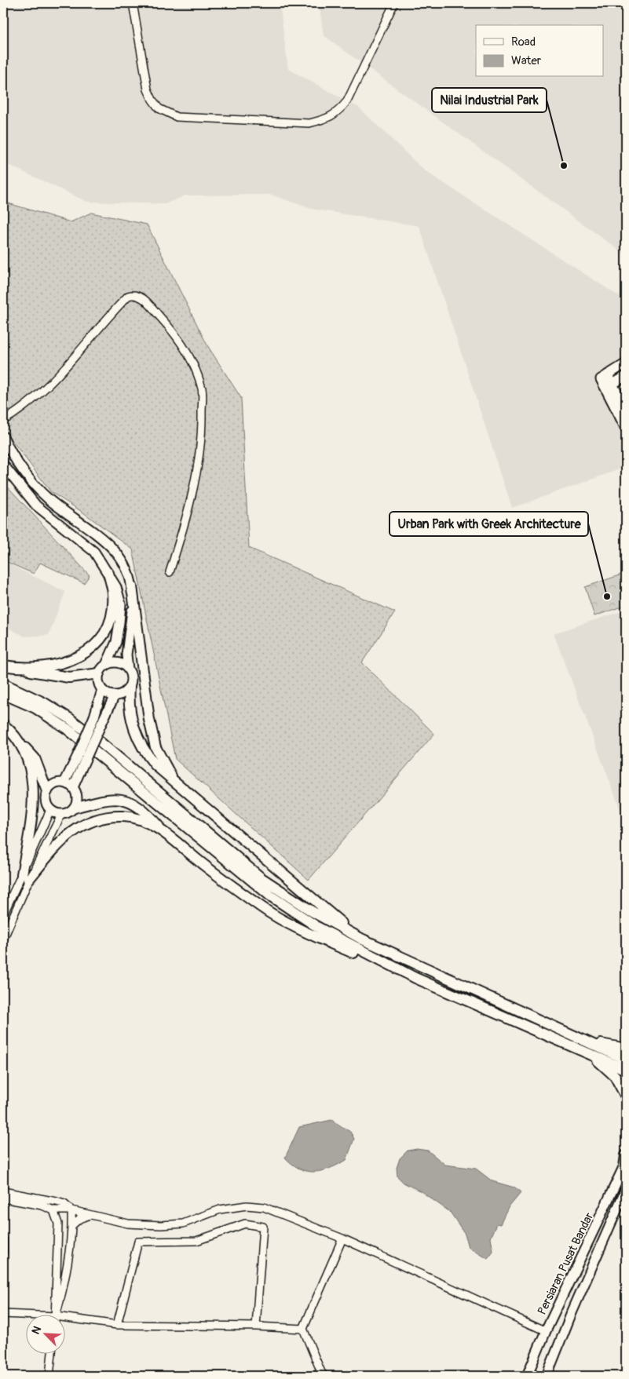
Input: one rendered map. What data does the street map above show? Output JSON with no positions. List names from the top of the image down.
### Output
{
  "streets": {
    "main road": ["Persiaran Pusat Bandar"]
  },
  "places": ["Nilai Industrial Park", "Urban Park with Greek Architecture"],
  "legend": ["Road", "Water"],
  "north": "top left"
}
